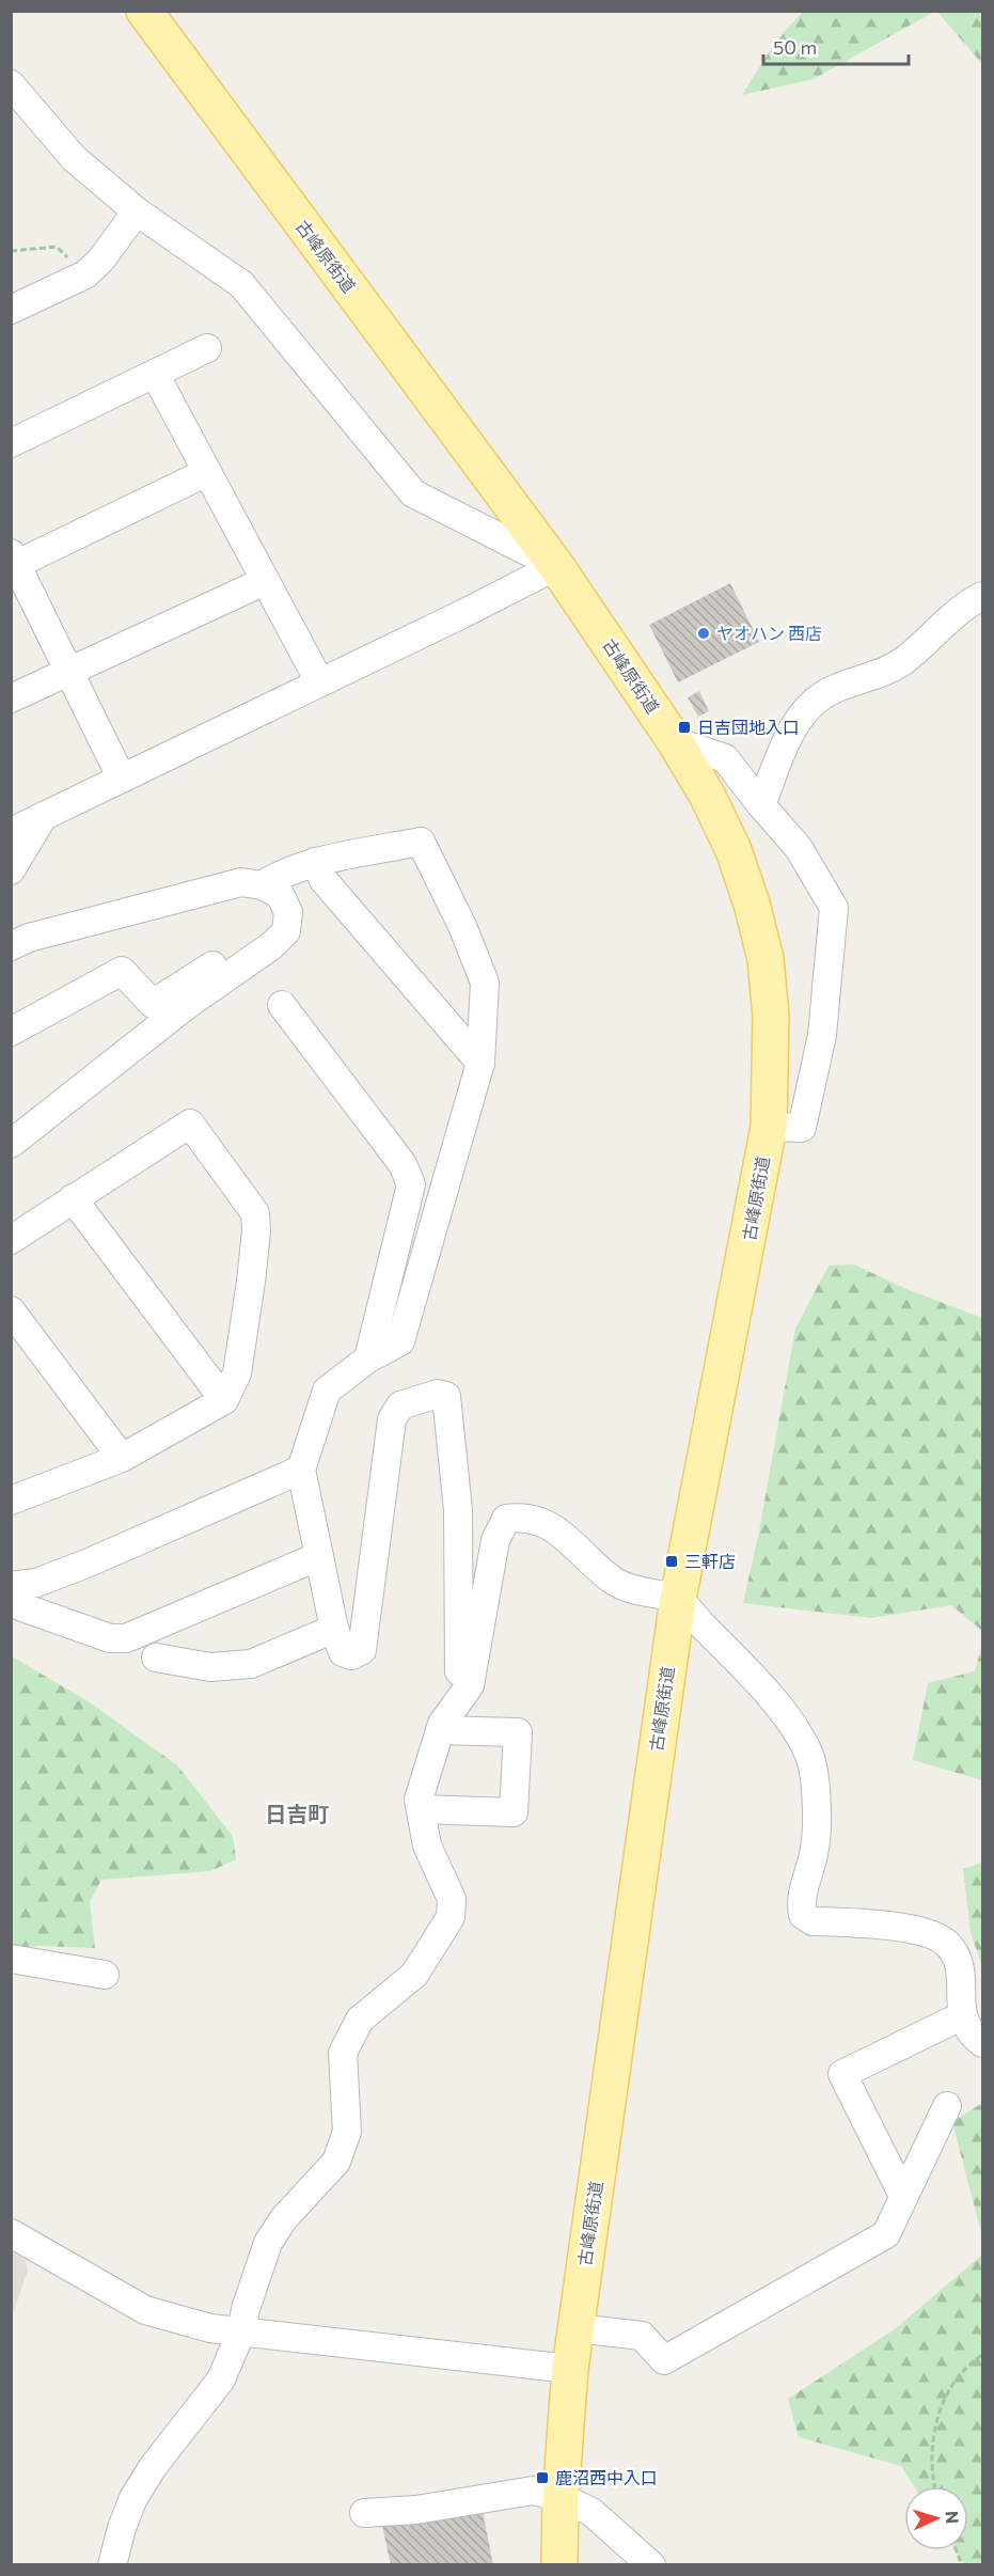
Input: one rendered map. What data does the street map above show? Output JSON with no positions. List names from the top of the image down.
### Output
{
  "streets": {
    "main road": ["古峰原街道"]
  },
  "districts": ["日吉町"],
  "places": {
    "other": ["ヤオハン 西店"],
    "transit": ["日吉団地入口", "三軒店", "鹿沼西中入口"]
  },
  "scale_bar": "50 m",
  "north": "right"
}
